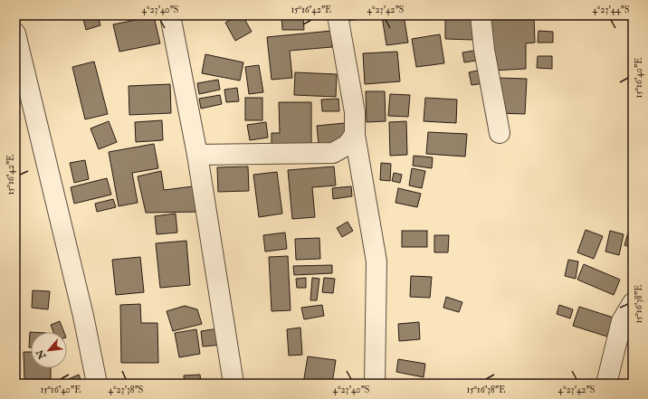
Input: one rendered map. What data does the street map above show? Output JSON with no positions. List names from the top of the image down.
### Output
{
  "north": "bottom left",
  "coordinates": [
    "4°23'40\"S",
    "15°16'42\"E",
    "4°23'42\"S",
    "4°23'44\"S",
    "15°16'40\"E",
    "15°16'38\"E",
    "4°23'38\"S"
  ]
}
